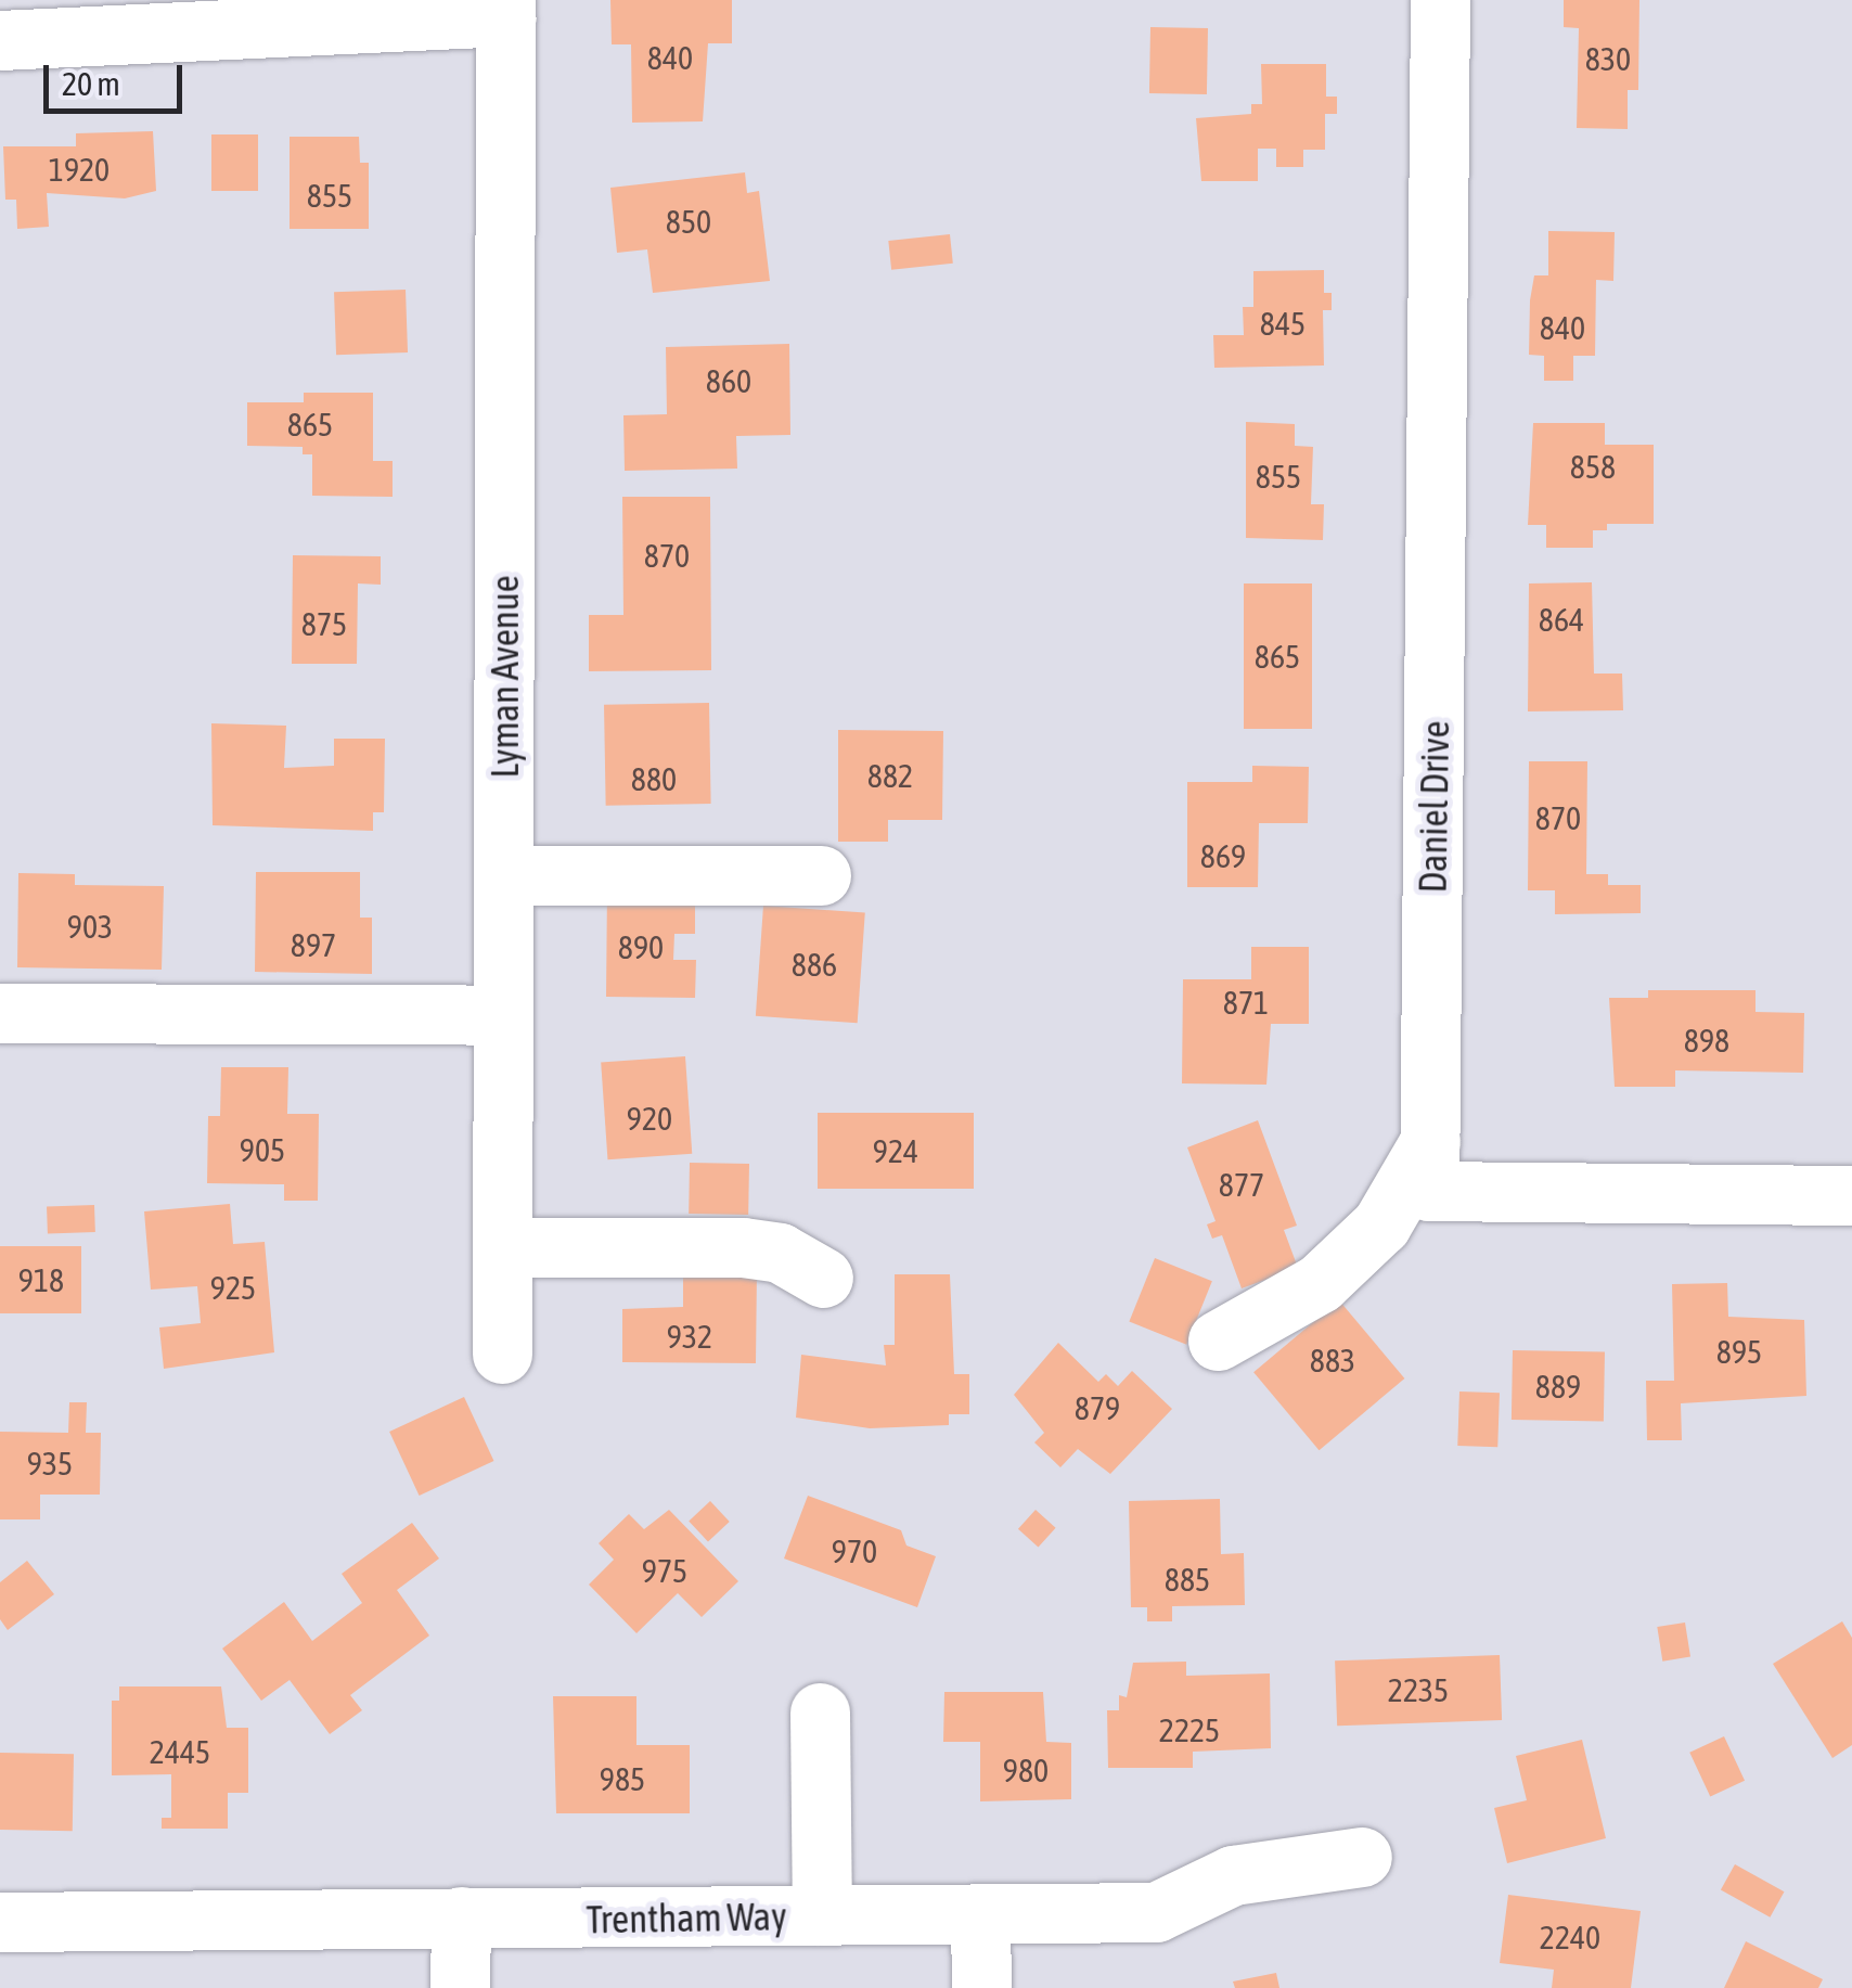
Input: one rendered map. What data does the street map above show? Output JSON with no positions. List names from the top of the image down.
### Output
{
  "streets": {
    "street": ["Lyman Avenue", "Daniel Drive", "Trentham Way"]
  },
  "house_numbers": [
    "840",
    "830",
    "1920",
    "855",
    "850",
    "845",
    "840",
    "860",
    "865",
    "858",
    "855",
    "870",
    "864",
    "875",
    "865",
    "882",
    "880",
    "870",
    "869",
    "903",
    "897",
    "890",
    "886",
    "871",
    "898",
    "920",
    "905",
    "924",
    "877",
    "918",
    "925",
    "932",
    "895",
    "883",
    "889",
    "879",
    "935",
    "970",
    "975",
    "885",
    "2235",
    "2225",
    "2445",
    "980",
    "985",
    "2240"
  ],
  "scale_bar": "20 m"
}
